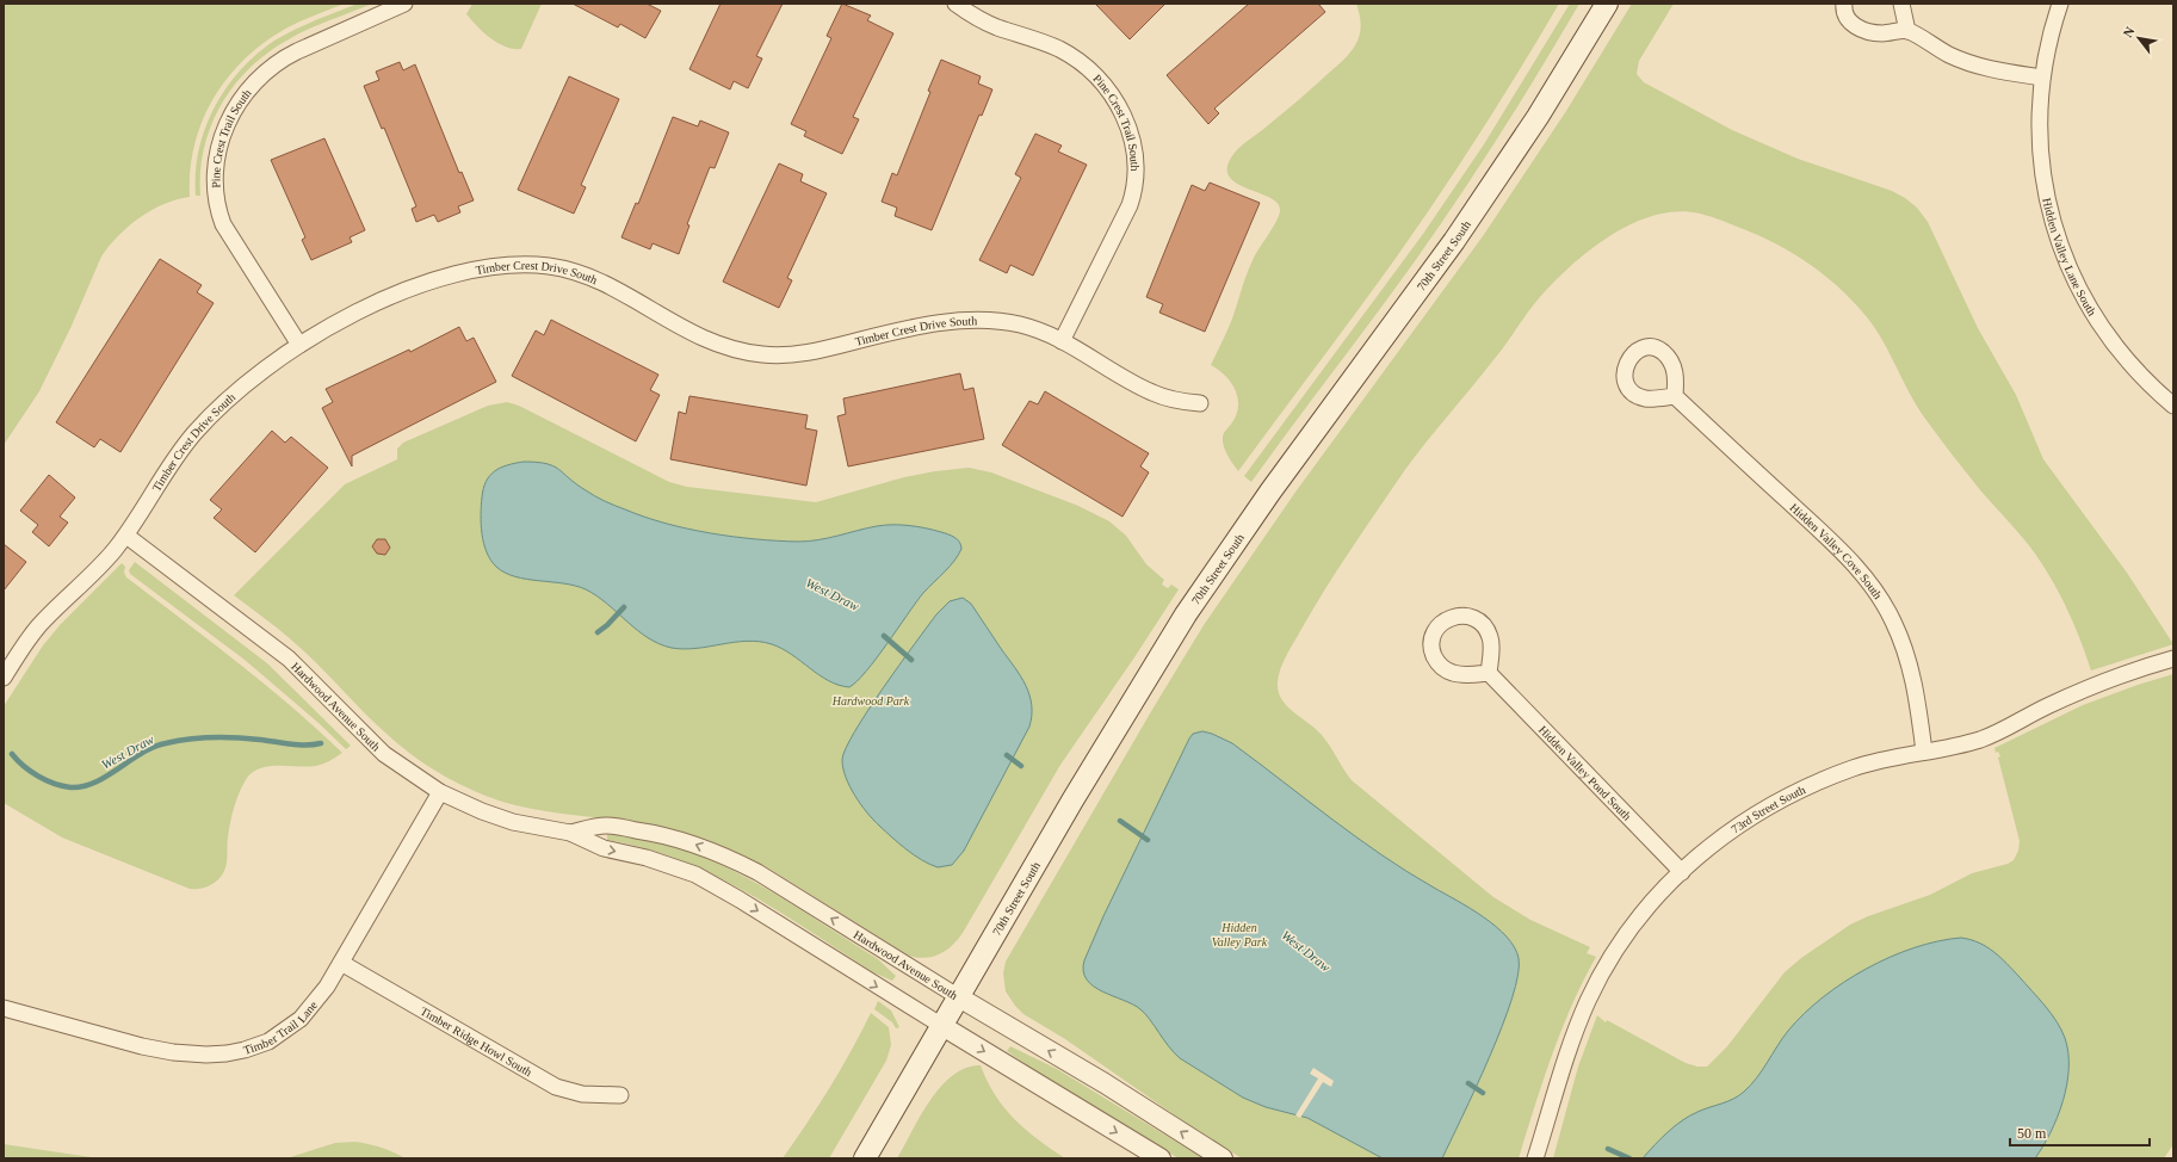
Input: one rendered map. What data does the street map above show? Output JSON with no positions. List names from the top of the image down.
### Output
{
  "streets": {
    "main road": ["70th Street South"],
    "street": [
      "Pine Crest Trail South",
      "Hidden Valley Lane South",
      "Timber Crest Drive South",
      "Hidden Valley Cove South",
      "Hardwood Avenue South",
      "Hidden Valley Pond South",
      "73rd Street South",
      "Timber Trail Lane",
      "Timber Ridge Howl South"
    ]
  },
  "crossings": [
    ["Pine Crest Trail South", "Timber Crest Drive South"],
    ["70th Street South", "Hardwood Avenue South"],
    ["Timber Crest Drive South", "Hardwood Avenue South"],
    ["Hidden Valley Cove South", "73rd Street South"],
    ["Hardwood Avenue South", "Timber Trail Lane"],
    ["Hidden Valley Pond South", "73rd Street South"],
    ["Timber Trail Lane", "Timber Ridge Howl South"]
  ],
  "water": ["West Draw"],
  "parks": ["Hardwood Park", "Hidden Valley Park"],
  "scale_bar": "50 m",
  "north": "top left"
}
